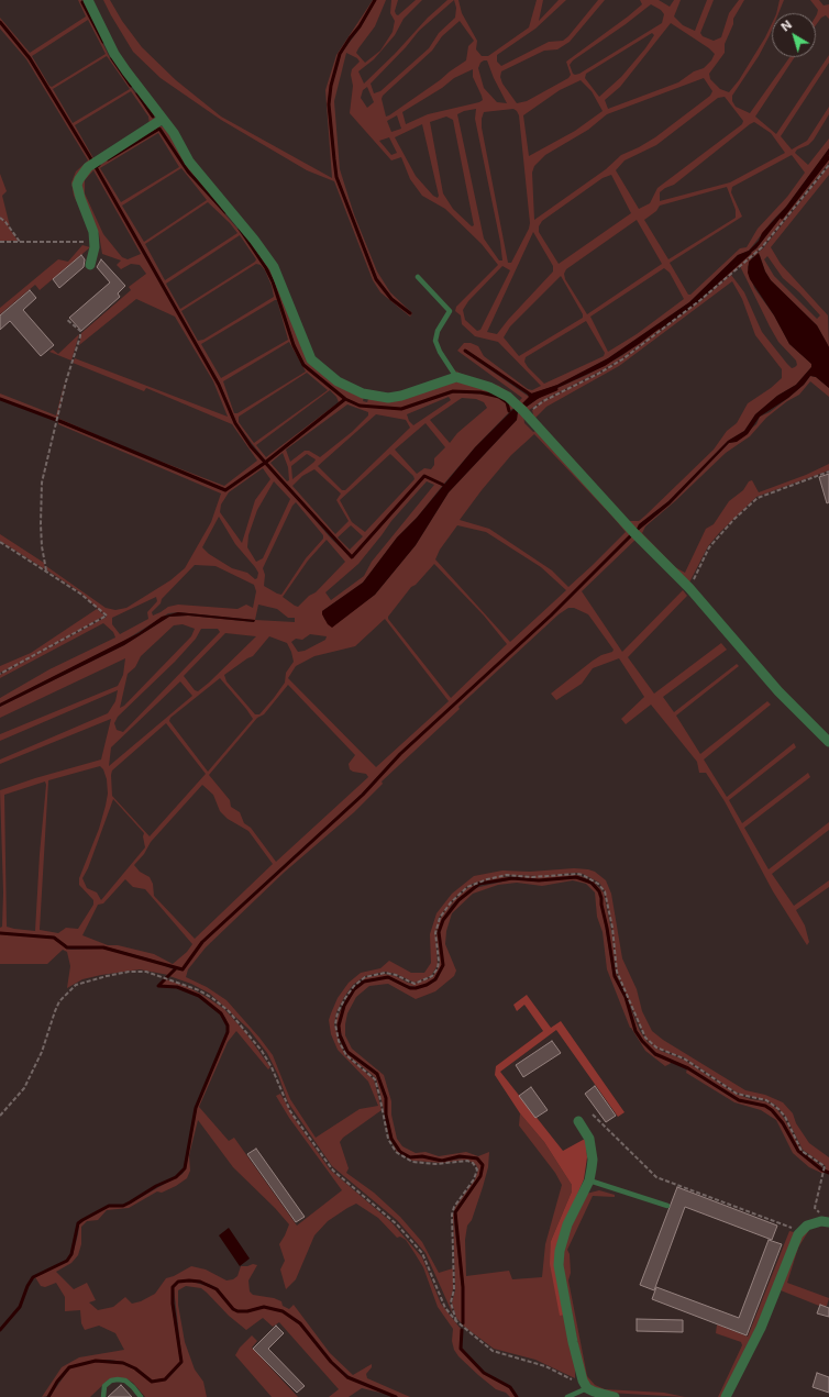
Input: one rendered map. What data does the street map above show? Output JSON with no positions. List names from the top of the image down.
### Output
{
  "north": "top left"
}
